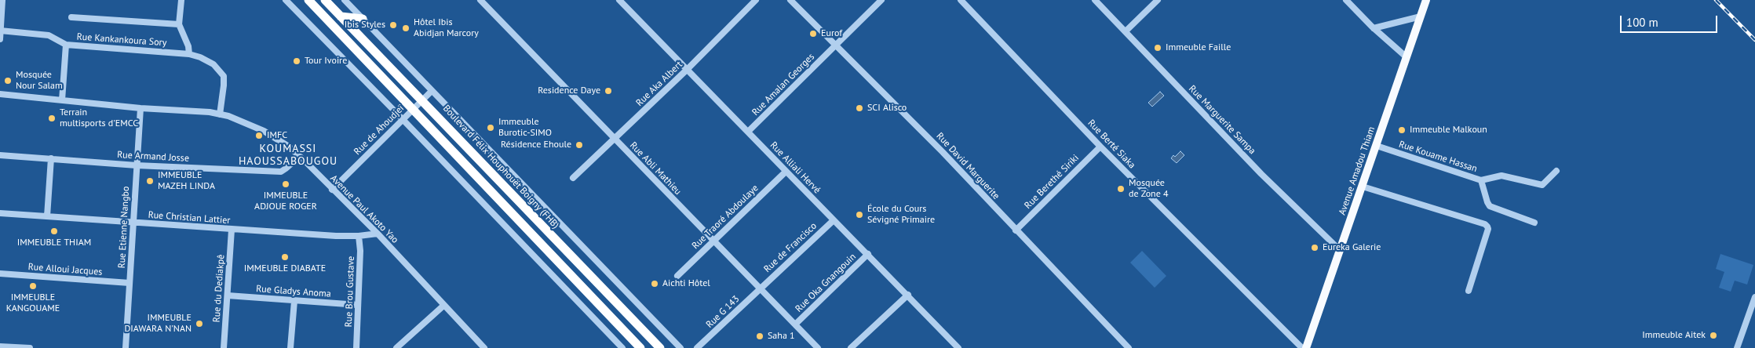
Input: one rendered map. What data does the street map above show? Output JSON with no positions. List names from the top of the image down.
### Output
{
  "streets": {
    "highway": ["Boulevard Félix Houphouët Boigny (FHB)"],
    "main road": ["Avenue Amadou Thiam"],
    "street": [
      "Rue Kankankoura Sory",
      "Rue Aka Albert",
      "Rue Amalan Georges",
      "Rue Marguerite Sampa",
      "Rue de Ahoudjeï",
      "Rue Berté Siaka",
      "Rue Armand Josse",
      "Rue Kouame Hassan",
      "Rue David Marguerite",
      "Rue Alliali Hervé",
      "Rue Abli Mathieu",
      "Rue Berethé Siriki",
      "Avenue Paul Akoto Yao",
      "Rue Traoré Abdoulaye",
      "Rue Christian Lattier",
      "Rue Etienne Nangbo",
      "Rue de Francisco",
      "Rue Alloui Jacques",
      "Rue Oka Gnangouin",
      "Rue du Dediakpê",
      "Rue Gladys Anoma",
      "Rue Brou Gustave",
      "Rue G 143"
    ]
  },
  "crossings": [
    ["Rue Kankankoura Sory", "Avenue Paul Akoto Yao"],
    ["Rue Aka Albert", "Rue Alliali Hervé"],
    ["Rue Aka Albert", "Rue Abli Mathieu"],
    ["Rue Amalan Georges", "Rue David Marguerite"],
    ["Rue Amalan Georges", "Rue Alliali Hervé"],
    ["Rue Marguerite Sampa", "Avenue Amadou Thiam"],
    ["Rue de Ahoudjeï", "Boulevard Félix Houphouët Boigny (FHB)"],
    ["Rue de Ahoudjeï", "Avenue Paul Akoto Yao"],
    ["Rue Berté Siaka", "Rue Berethé Siriki"],
    ["Rue Armand Josse", "Avenue Paul Akoto Yao"],
    ["Rue Armand Josse", "Rue Etienne Nangbo"],
    ["Rue Kouame Hassan", "Avenue Amadou Thiam"],
    ["Rue David Marguerite", "Rue Berethé Siriki"],
    ["Rue Alliali Hervé", "Rue Traoré Abdoulaye"],
    ["Rue Alliali Hervé", "Rue de Francisco"],
    ["Rue Alliali Hervé", "Rue Oka Gnangouin"],
    ["Rue Abli Mathieu", "Rue Traoré Abdoulaye"],
    ["Rue Abli Mathieu", "Rue de Francisco"],
    ["Rue Abli Mathieu", "Rue Oka Gnangouin"],
    ["Rue Abli Mathieu", "Rue G 143"],
    ["Avenue Paul Akoto Yao", "Rue Christian Lattier"],
    ["Avenue Paul Akoto Yao", "Rue Etienne Nangbo"],
    ["Rue Christian Lattier", "Rue Etienne Nangbo"],
    ["Rue Christian Lattier", "Rue du Dediakpê"],
    ["Rue Christian Lattier", "Rue Brou Gustave"],
    ["Rue Etienne Nangbo", "Rue Alloui Jacques"],
    ["Rue de Francisco", "Rue G 143"],
    ["Rue du Dediakpê", "Rue Gladys Anoma"],
    ["Rue Gladys Anoma", "Rue Brou Gustave"]
  ],
  "districts": ["KOUMASSI HAOUSSABOUGOU"],
  "places": [
    "Ibis Styles",
    "Hôtel Ibis Abidjan Marcory",
    "Eurof",
    "Immeuble Faille",
    "Tour Ivoire",
    "Mosquée Nour Salam",
    "Residence Daye",
    "SCI Alisco",
    "Terrain multisports d'EMCC",
    "Immeuble Burotic-SIMO",
    "Immeuble Malkoun",
    "IMFC",
    "Résidence Ehoule",
    "IMMEUBLE MAZEH LINDA",
    "IMMEUBLE ADJOUE ROGER",
    "Mosquée de Zone 4",
    "École du Cours Sévigné Primaire",
    "IMMEUBLE THIAM",
    "Eureka Galerie",
    "IMMEUBLE DIABATE",
    "Aichti Hôtel",
    "IMMEUBLE KANGOUAME",
    "IMMEUBLE DIAWARA N'NAN",
    "Immeuble Aitek",
    "Saha 1"
  ],
  "scale_bar": "100 m"
}
